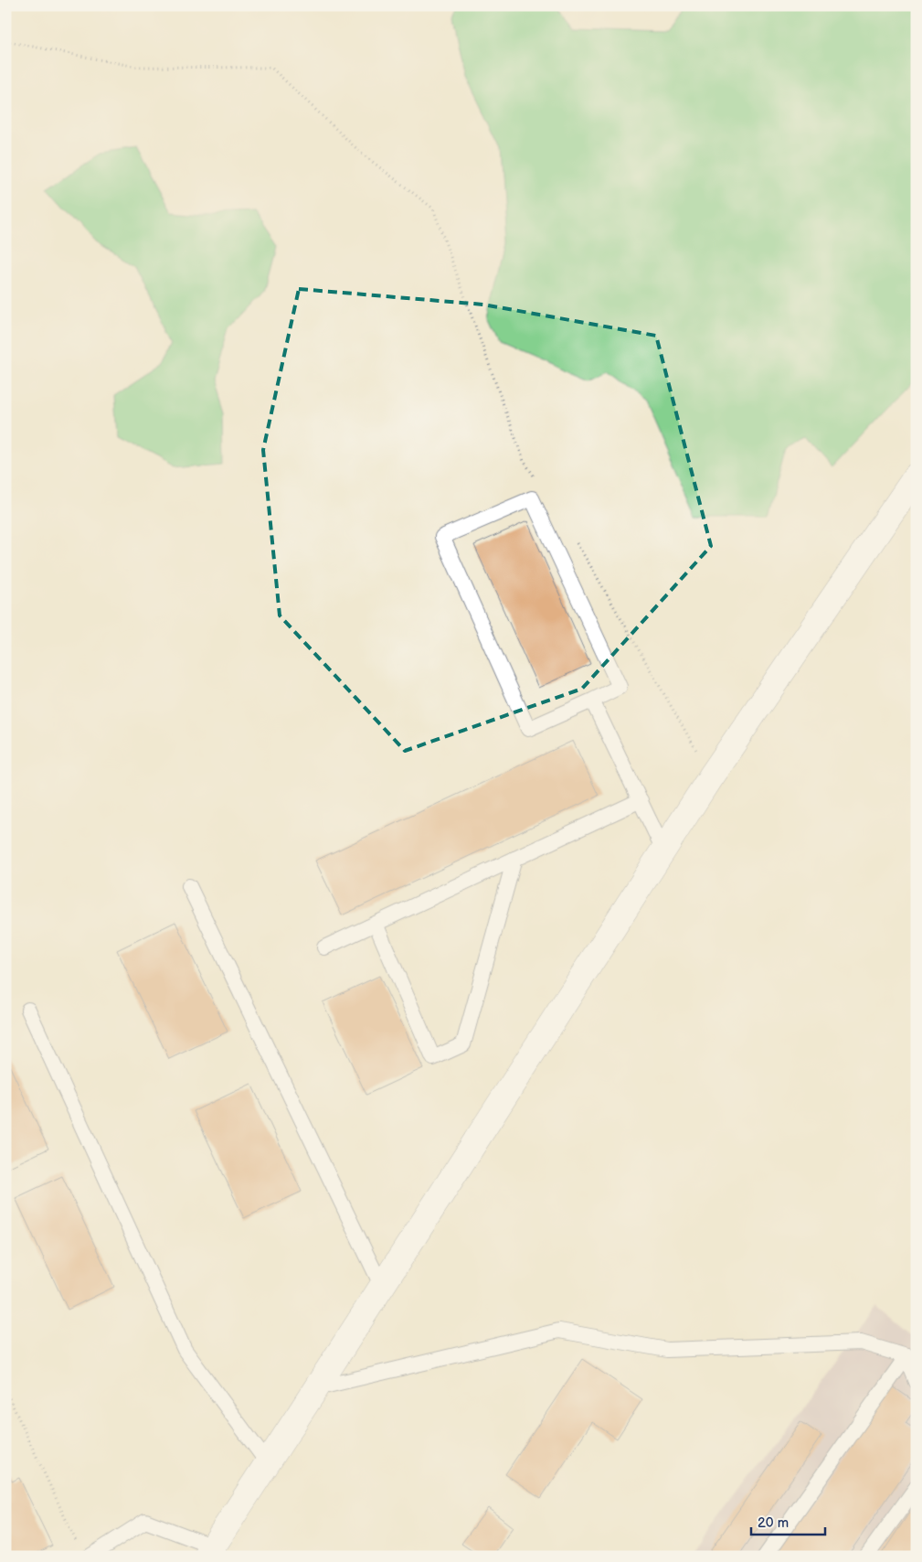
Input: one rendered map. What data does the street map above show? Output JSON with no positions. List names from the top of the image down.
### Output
{
  "scale_bar": "20 m"
}
